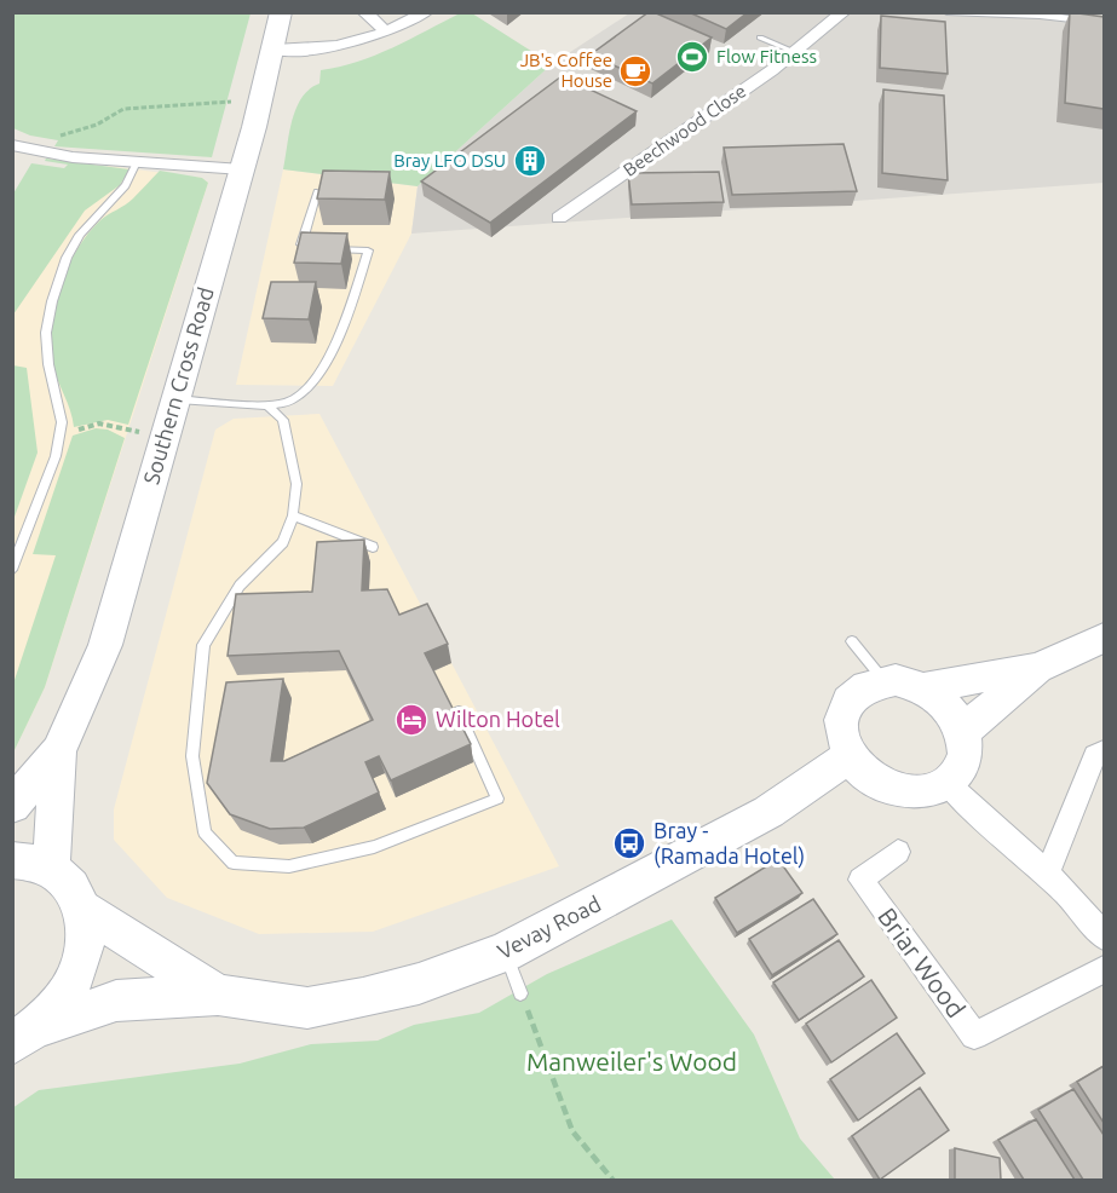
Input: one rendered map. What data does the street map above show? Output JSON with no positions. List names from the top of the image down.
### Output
{
  "streets": {
    "main road": ["Southern Cross Road", "Vevay Road"],
    "street": ["Beechwood Close", "Briar Wood"]
  },
  "parks": ["Manweiler's Wood"],
  "places": {
    "sports": ["Flow Fitness"],
    "cafe": ["JB's Coffee House"],
    "building": ["Bray LFO DSU"],
    "hotel": ["Wilton Hotel"],
    "bus stop": ["Bray - (Ramada Hotel)"]
  }
}
